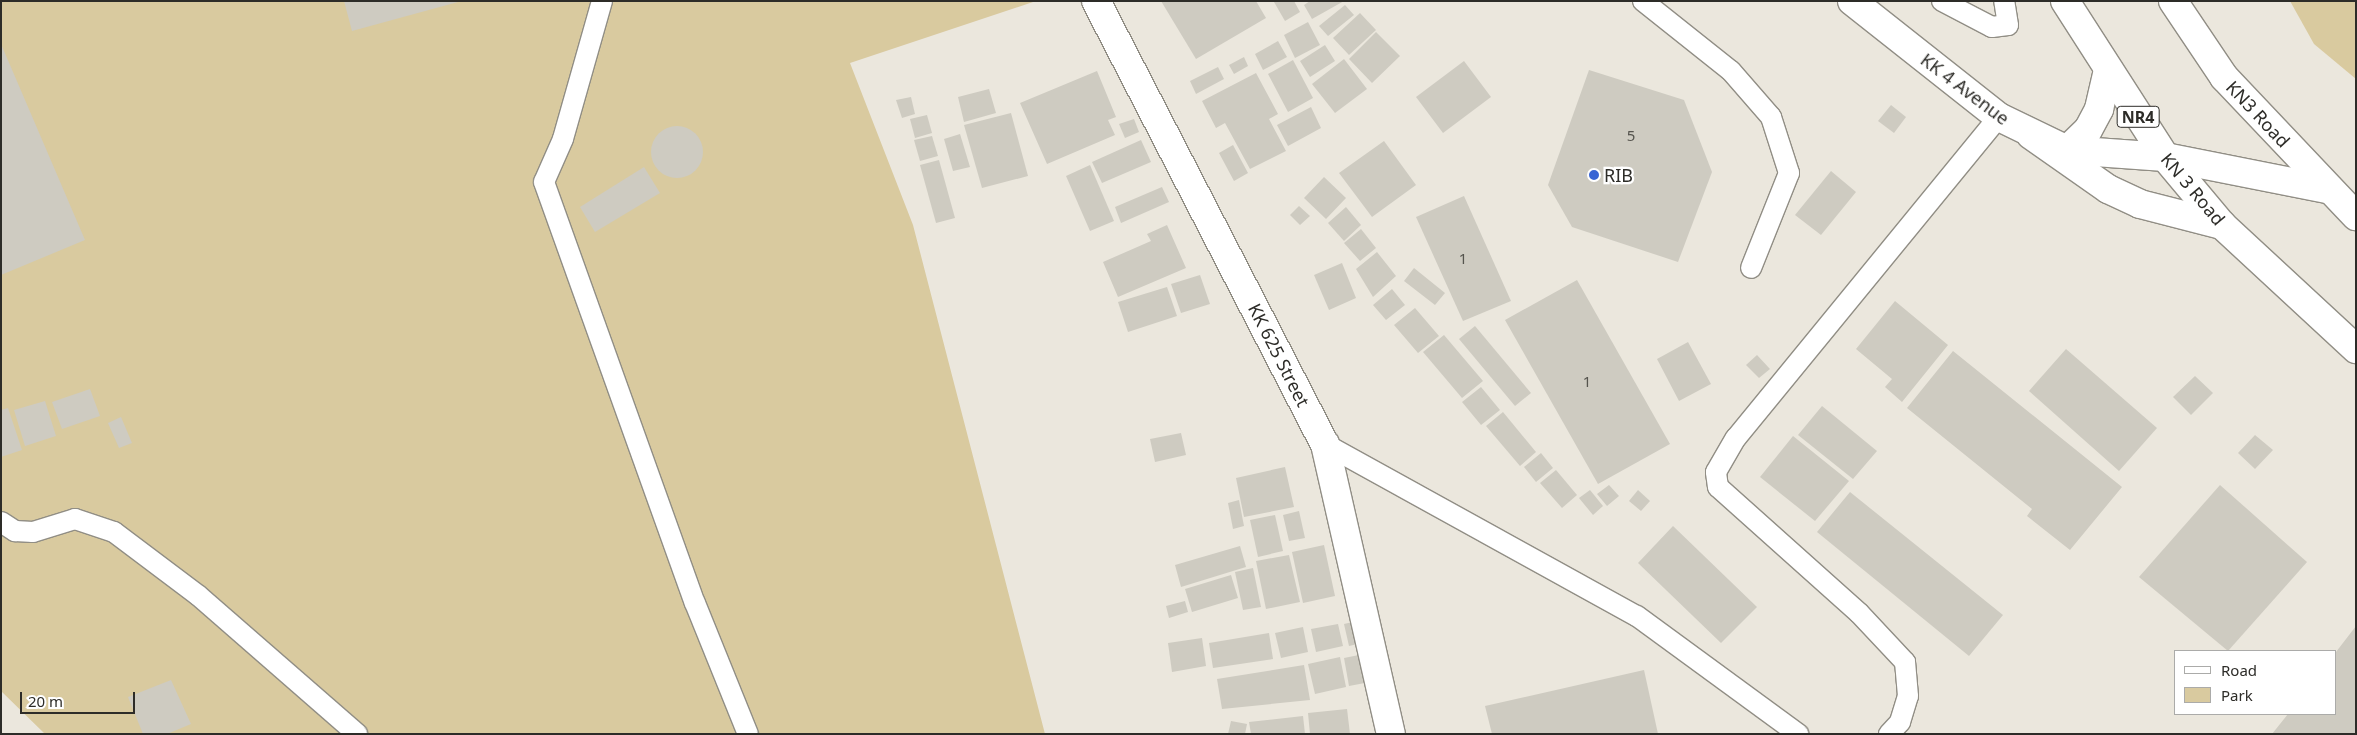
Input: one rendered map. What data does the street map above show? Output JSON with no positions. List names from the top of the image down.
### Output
{
  "streets": {
    "main road": [
      "KK 4 Avenue",
      "KN3 Road",
      "NR4",
      "KN 3 Road",
      "KK 625 Street"
    ]
  },
  "crossings": [
    ["KK 4 Avenue", "KN3 Road"],
    ["KK 4 Avenue", "KN 3 Road"]
  ],
  "places": ["RIB"],
  "house_numbers": ["5", "1", "1"],
  "legend": ["Road", "Park"],
  "scale_bar": "20 m"
}
